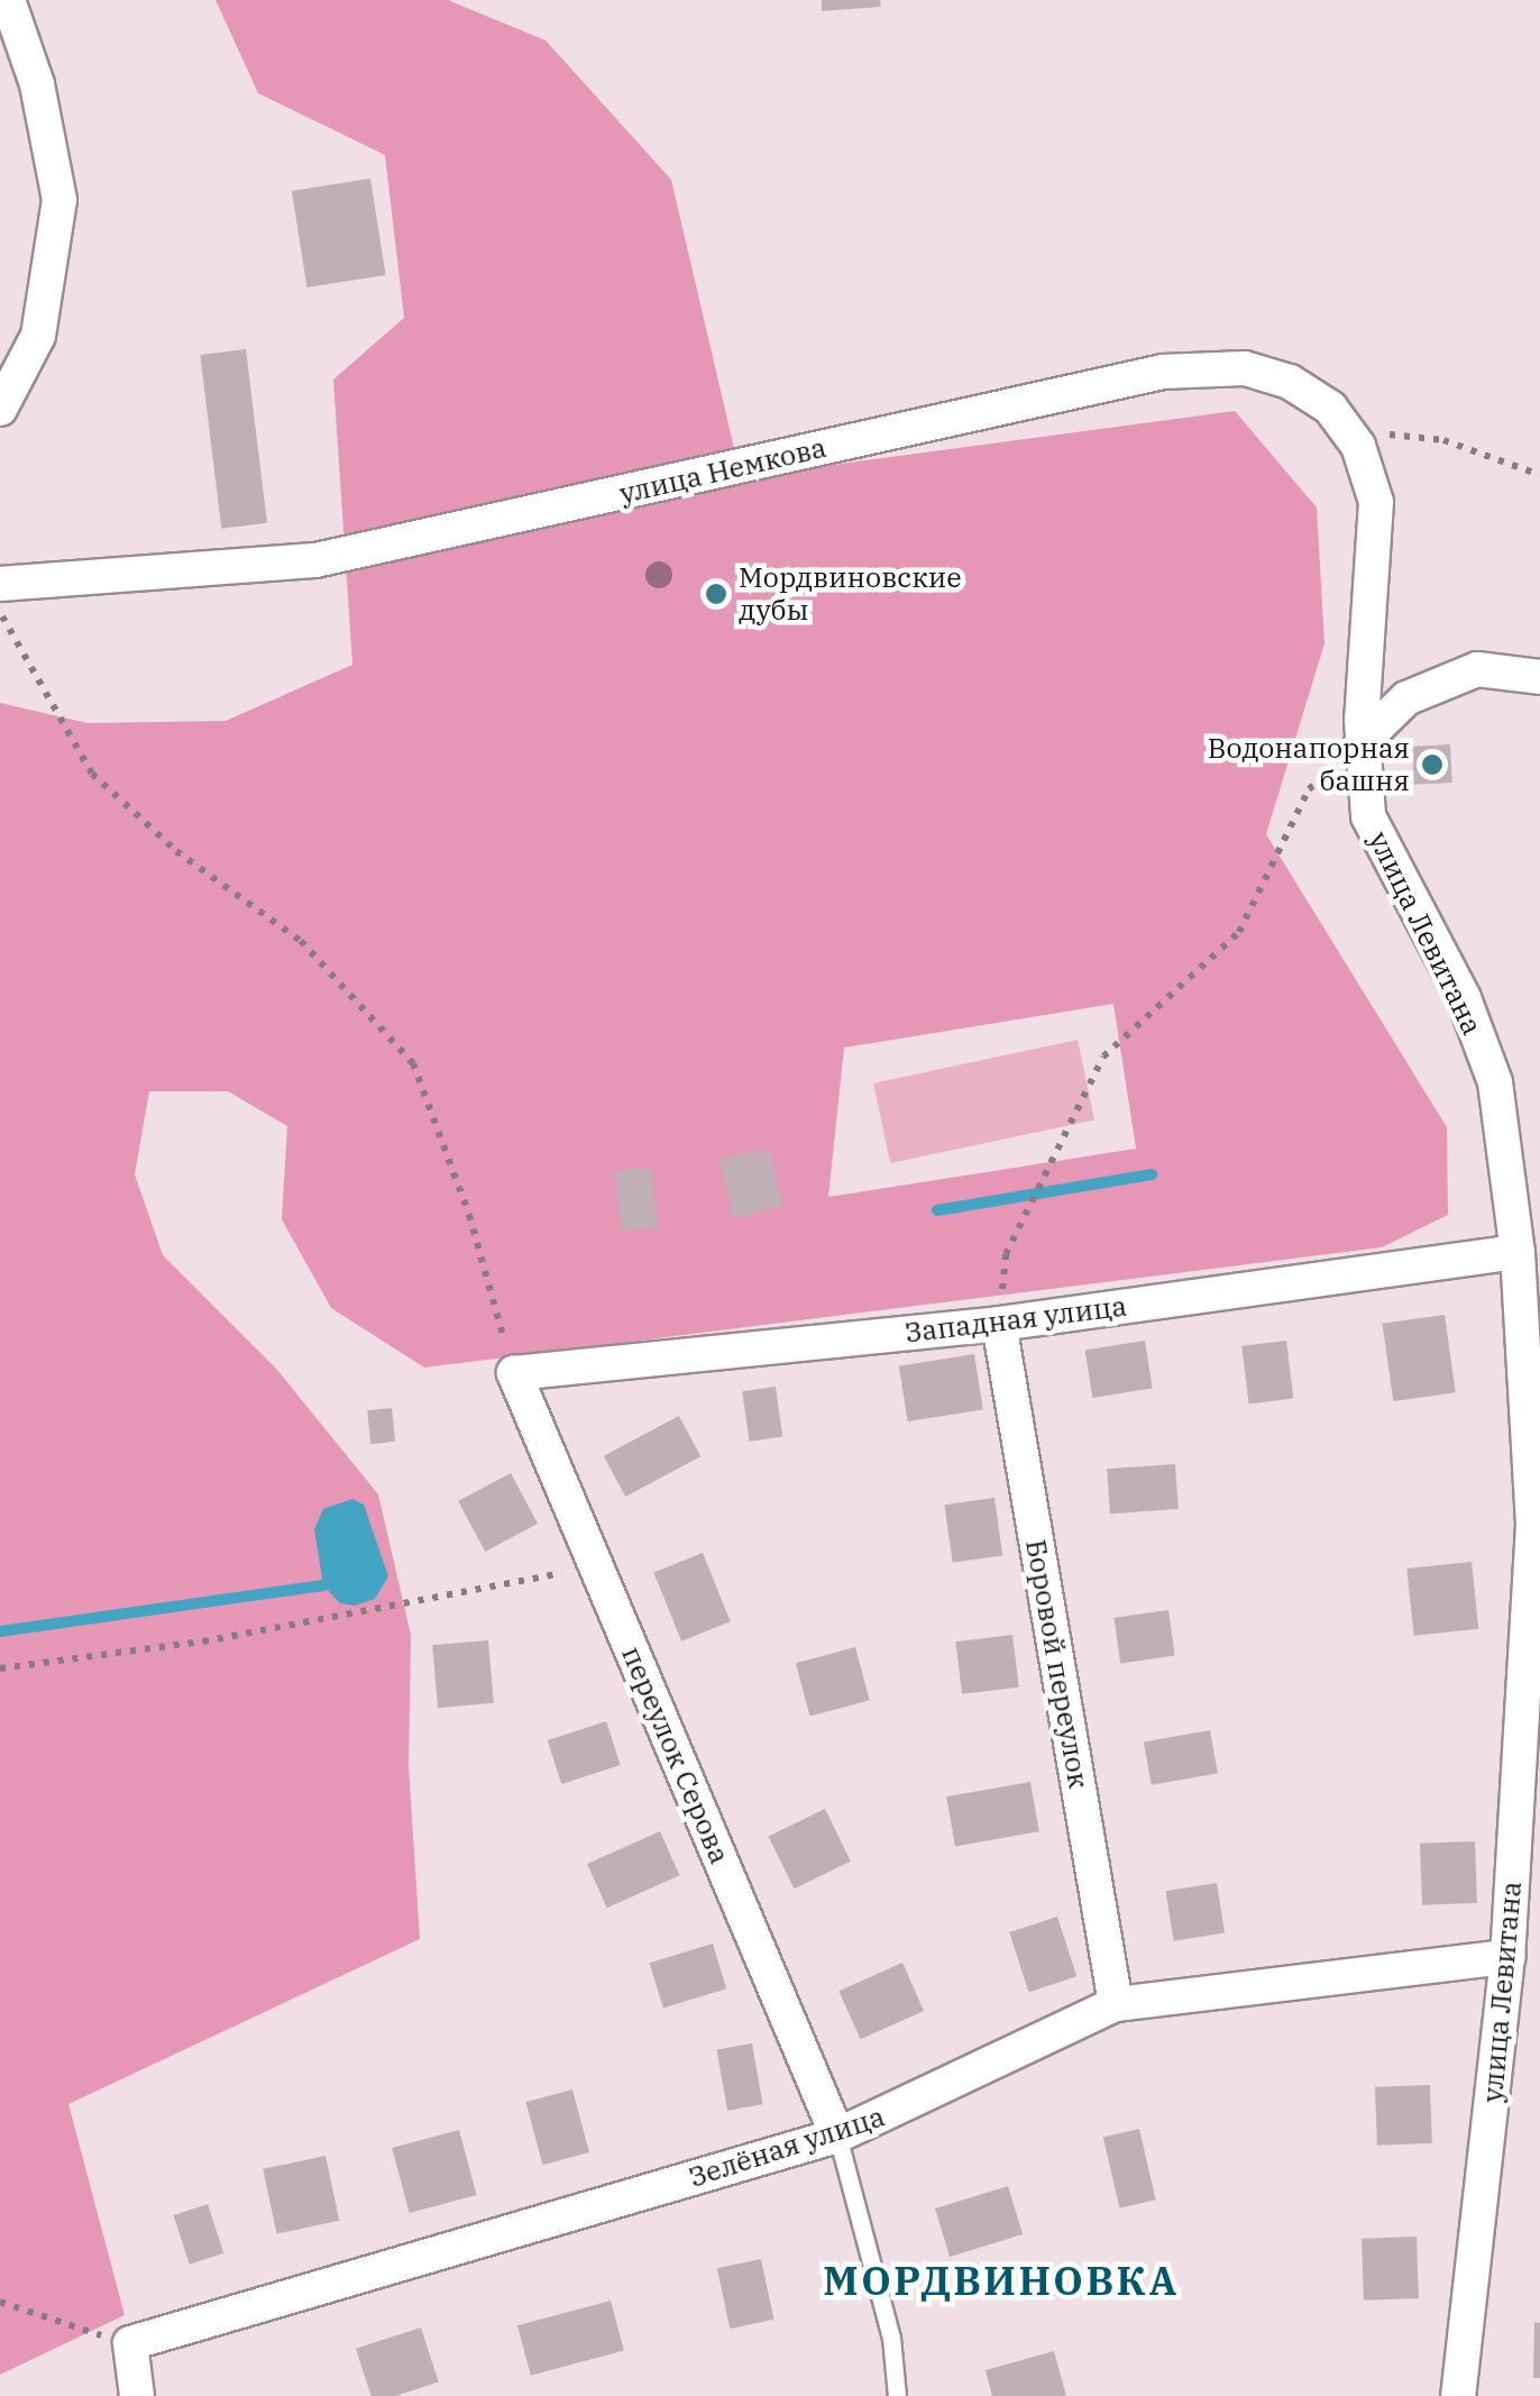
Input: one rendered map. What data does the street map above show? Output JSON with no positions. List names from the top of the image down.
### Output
{
  "streets": {
    "street": [
      "улица Немкова",
      "улица Левитана",
      "Западная улица",
      "Боровой переулок",
      "переулок Серова",
      "Зелёная улица"
    ]
  },
  "crossings": [
    ["улица Немкова", "улица Левитана"],
    ["улица Левитана", "Западная улица"],
    ["улица Левитана", "Зелёная улица"],
    ["Западная улица", "Боровой переулок"],
    ["Западная улица", "переулок Серова"],
    ["Боровой переулок", "Зелёная улица"],
    ["переулок Серова", "Зелёная улица"]
  ],
  "districts": ["МОРДВИНОВКА"],
  "places": ["Мордвиновские дубы", "Водонапорная башня"]
}
